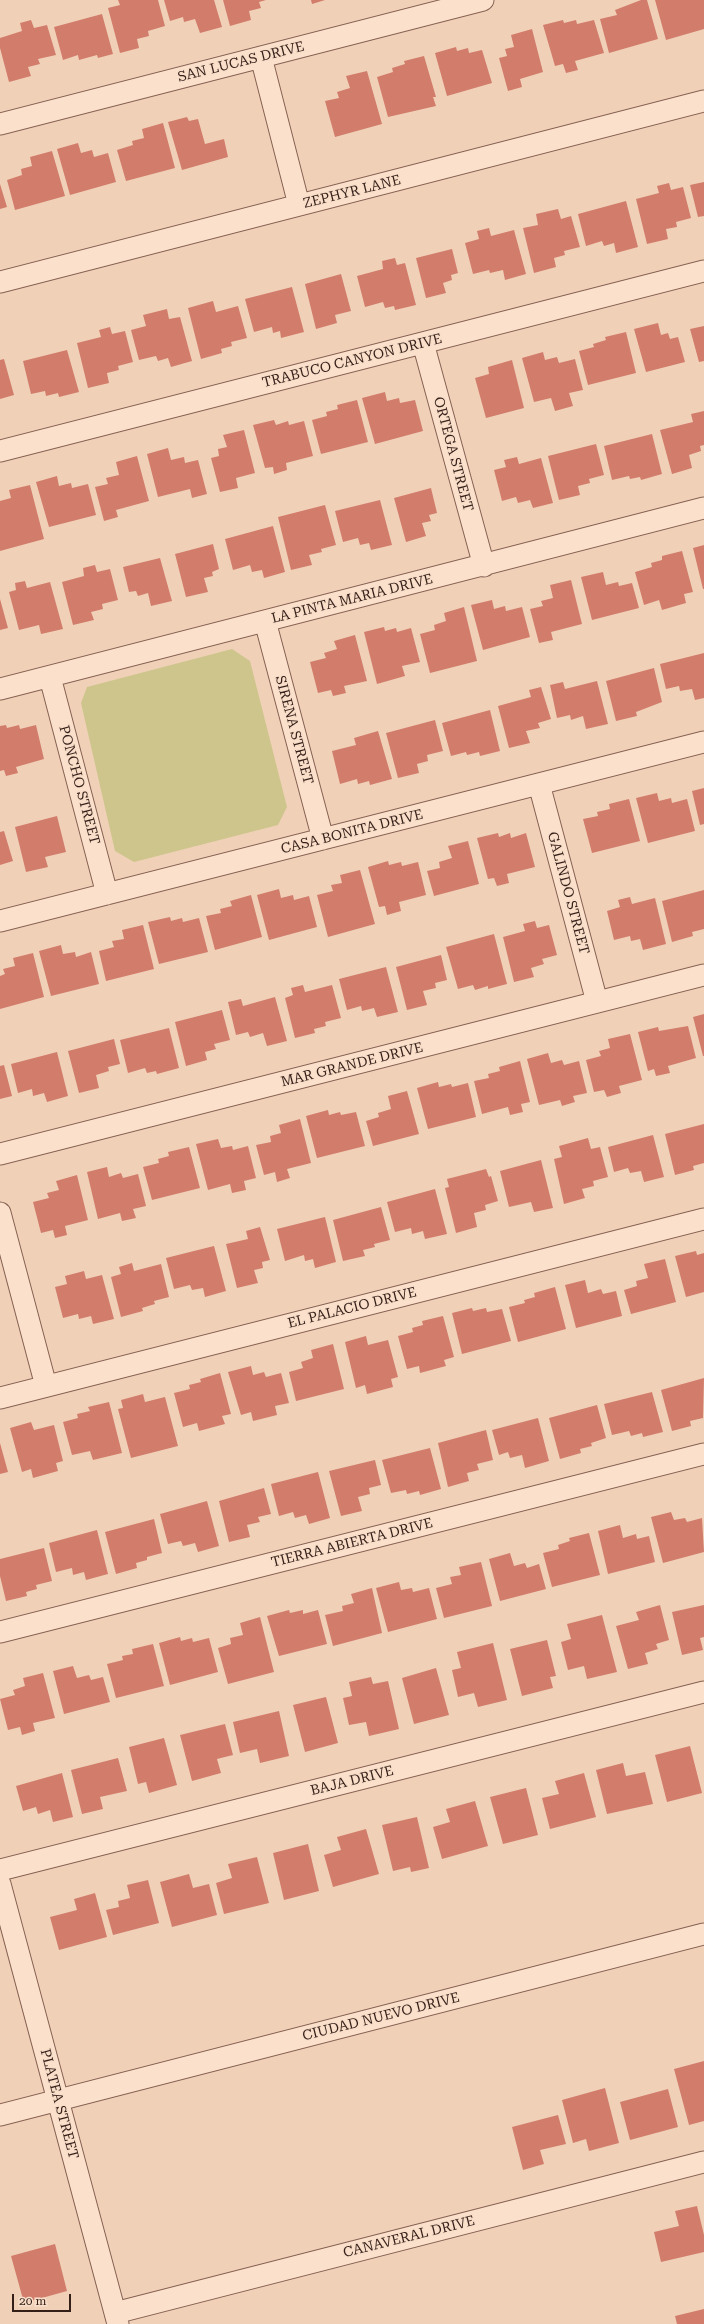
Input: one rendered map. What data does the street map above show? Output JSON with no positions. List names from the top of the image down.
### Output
{
  "streets": {
    "street": [
      "SAN LUCAS DRIVE",
      "ZEPHYR LANE",
      "TRABUCO CANYON DRIVE",
      "ORTEGA STREET",
      "LA PINTA MARIA DRIVE",
      "SIRENA STREET",
      "PONCHO STREET",
      "CASA BONITA DRIVE",
      "GALINDO STREET",
      "MAR GRANDE DRIVE",
      "EL PALACIO DRIVE",
      "TIERRA ABIERTA DRIVE",
      "BAJA DRIVE",
      "CIUDAD NUEVO DRIVE",
      "PLATEA STREET",
      "CANAVERAL DRIVE"
    ]
  },
  "crossings": [
    ["TRABUCO CANYON DRIVE", "ORTEGA STREET"],
    ["ORTEGA STREET", "LA PINTA MARIA DRIVE"],
    ["LA PINTA MARIA DRIVE", "SIRENA STREET"],
    ["LA PINTA MARIA DRIVE", "PONCHO STREET"],
    ["SIRENA STREET", "CASA BONITA DRIVE"],
    ["PONCHO STREET", "CASA BONITA DRIVE"],
    ["CASA BONITA DRIVE", "GALINDO STREET"],
    ["GALINDO STREET", "MAR GRANDE DRIVE"],
    ["CIUDAD NUEVO DRIVE", "PLATEA STREET"],
    ["PLATEA STREET", "CANAVERAL DRIVE"]
  ],
  "scale_bar": "20 m"
}
